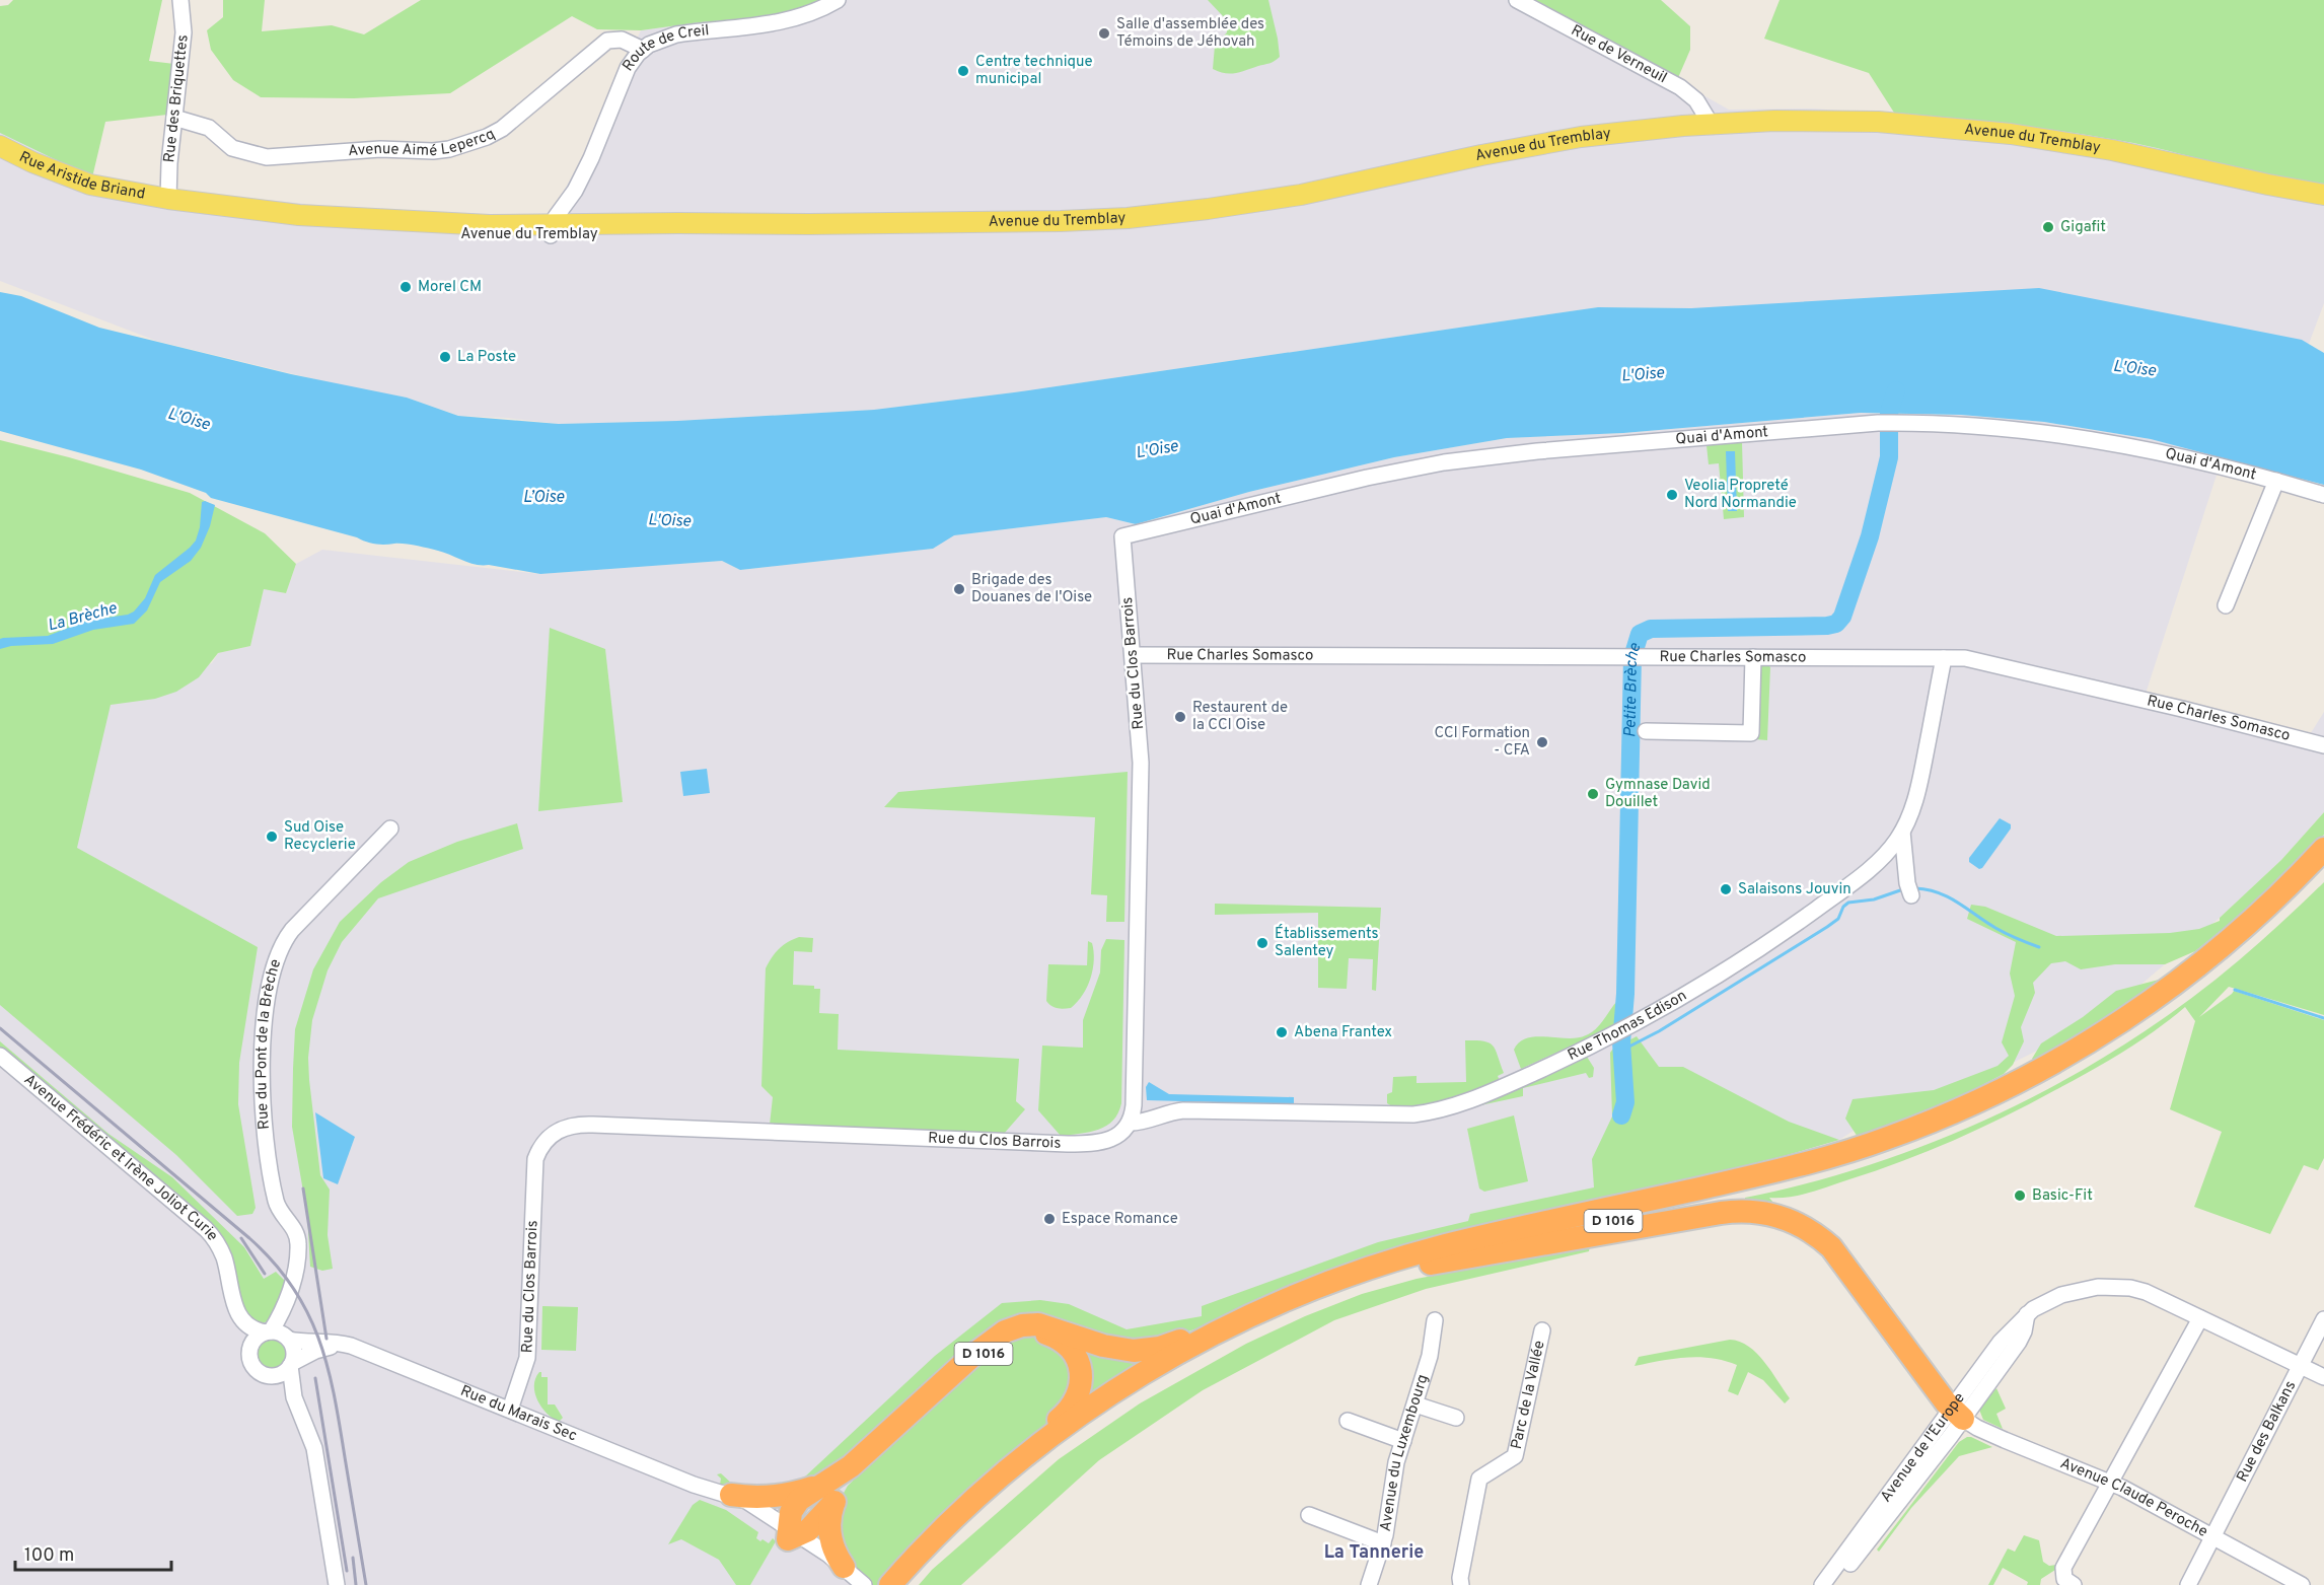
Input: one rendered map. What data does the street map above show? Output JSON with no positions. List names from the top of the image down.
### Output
{
  "streets": {
    "highway": ["D 1016"],
    "main road": ["Avenue du Tremblay", "Rue Aristide Briand"],
    "street": [
      "Route de Creil",
      "Rue de Verneuil",
      "Rue des Briquettes",
      "Avenue Aimé Lepercq",
      "Quai d'Amont",
      "Rue Charles Somasco",
      "Rue du Clos Barrois",
      "Rue Thomas Edison",
      "Rue du Pont de la Brèche",
      "Avenue Frédéric et Irène Joliot Curie",
      "Parc de la Vallée",
      "Rue du Marais Sec",
      "Rue des Balkans",
      "Avenue de l'Europe",
      "Avenue du Luxembourg",
      "Avenue Claude Peroche"
    ]
  },
  "crossings": [
    ["Route de Creil", "Avenue du Tremblay"],
    ["Route de Creil", "Avenue Aimé Lepercq"],
    ["Rue de Verneuil", "Avenue du Tremblay"],
    ["Rue des Briquettes", "Avenue du Tremblay"],
    ["Rue des Briquettes", "Avenue Aimé Lepercq"],
    ["Rue des Briquettes", "Rue Aristide Briand"],
    ["Avenue du Tremblay", "Rue Aristide Briand"],
    ["Quai d'Amont", "Rue du Clos Barrois"],
    ["Rue Charles Somasco", "Rue du Clos Barrois"],
    ["Rue Charles Somasco", "Rue Thomas Edison"],
    ["Rue du Clos Barrois", "Rue Thomas Edison"],
    ["Rue du Clos Barrois", "Rue du Marais Sec"],
    ["Rue du Pont de la Brèche", "Avenue Frédéric et Irène Joliot Curie"],
    ["Rue du Pont de la Brèche", "Rue du Marais Sec"],
    ["Avenue Frédéric et Irène Joliot Curie", "Rue du Marais Sec"],
    ["D 1016", "Rue du Marais Sec"],
    ["D 1016", "Avenue de l'Europe"],
    ["D 1016", "Avenue Claude Peroche"],
    ["Rue des Balkans", "Avenue de l'Europe"],
    ["Rue des Balkans", "Avenue Claude Peroche"],
    ["Avenue de l'Europe", "Avenue Claude Peroche"]
  ],
  "districts": ["La Tannerie"],
  "water": [
    "L'Oise",
    "L’Oise",
    "La Brèche",
    "Petite Brèche"
  ],
  "places": [
    "Salle d'assemblée des Témoins de Jéhovah",
    "Centre technique municipal",
    "Gigafit",
    "Morel CM",
    "La Poste",
    "Veolia Propreté Nord Normandie",
    "Brigade des Douanes de l'Oise",
    "Restaurent de la CCI Oise",
    "CCI Formation - CFA",
    "Gymnase David Douillet",
    "Sud Oise Recyclerie",
    "Salaisons Jouvin",
    "Établissements Salentey",
    "Abena Frantex",
    "Basic-Fit",
    "Espace Romance"
  ],
  "scale_bar": "100 m"
}
